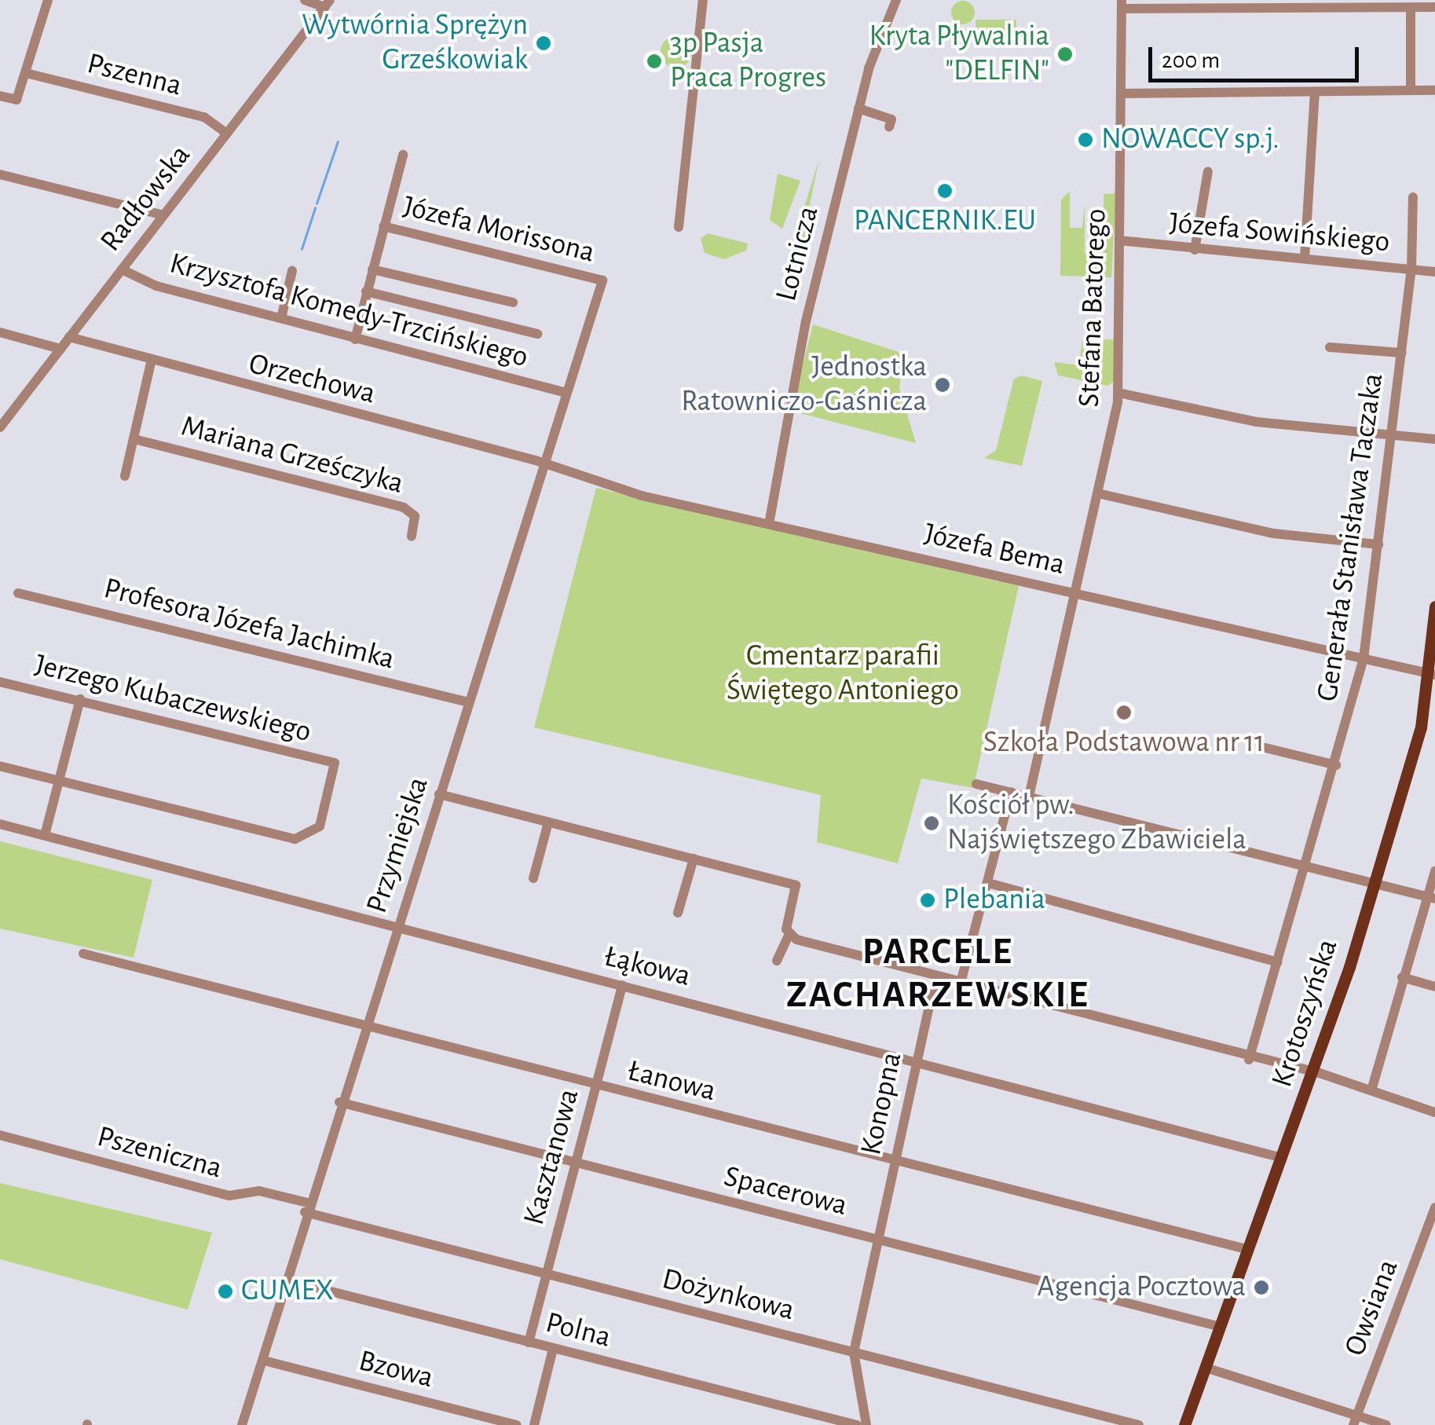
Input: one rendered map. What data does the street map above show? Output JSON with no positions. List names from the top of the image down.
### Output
{
  "streets": {
    "main road": ["Krotoszyńska"],
    "street": [
      "Pszenna",
      "Radłowska",
      "Józefa Morissona",
      "Józefa Sowińskiego",
      "Lotnicza",
      "Stefana Batorego",
      "Krzysztofa Komedy-Trzcińskiego",
      "Orzechowa",
      "Mariana Grześczyka",
      "Generała Stanisława Taczaka",
      "Józefa Bema",
      "Profesora Józefa Jachimka",
      "Jerzego Kubaczewskiego",
      "Przymiejska",
      "Łąkowa",
      "Łanowa",
      "Konopna",
      "Pszeniczna",
      "Kasztanowa",
      "Spacerowa",
      "Dożynkowa",
      "Owsiana",
      "Polna",
      "Bzowa"
    ]
  },
  "crossings": [
    ["Pszenna", "Radłowska"],
    ["Radłowska", "Krzysztofa Komedy-Trzcińskiego"],
    ["Radłowska", "Orzechowa"],
    ["Józefa Morissona", "Przymiejska"],
    ["Józefa Sowińskiego", "Stefana Batorego"],
    ["Józefa Sowińskiego", "Generała Stanisława Taczaka"],
    ["Lotnicza", "Józefa Bema"],
    ["Stefana Batorego", "Józefa Bema"],
    ["Krzysztofa Komedy-Trzcińskiego", "Przymiejska"],
    ["Orzechowa", "Józefa Bema"],
    ["Orzechowa", "Przymiejska"],
    ["Generała Stanisława Taczaka", "Józefa Bema"],
    ["Józefa Bema", "Przymiejska"],
    ["Józefa Bema", "Krotoszyńska"],
    ["Profesora Józefa Jachimka", "Przymiejska"],
    ["Przymiejska", "Łąkowa"],
    ["Przymiejska", "Łanowa"],
    ["Przymiejska", "Pszeniczna"],
    ["Przymiejska", "Spacerowa"],
    ["Przymiejska", "Dożynkowa"],
    ["Przymiejska", "Polna"],
    ["Przymiejska", "Bzowa"],
    ["Łąkowa", "Krotoszyńska"],
    ["Łąkowa", "Konopna"],
    ["Łąkowa", "Kasztanowa"],
    ["Krotoszyńska", "Łanowa"],
    ["Krotoszyńska", "Spacerowa"],
    ["Łanowa", "Konopna"],
    ["Łanowa", "Kasztanowa"],
    ["Konopna", "Spacerowa"],
    ["Konopna", "Dożynkowa"],
    ["Pszeniczna", "Dożynkowa"],
    ["Kasztanowa", "Spacerowa"],
    ["Kasztanowa", "Dożynkowa"],
    ["Kasztanowa", "Polna"]
  ],
  "districts": ["PARCELE ZACHARZEWSKIE"],
  "parks": ["Cmentarz parafii Świętego Antoniego"],
  "places": [
    "Wytwórnia Sprężyn Grześkowiak",
    "Kryta Pływalnia \"DELFIN\"",
    "3p Pasja Praca Progres",
    "NOWACCY sp.j.",
    "PANCERNIK.EU",
    "Jednostka Ratowniczo-Gaśnicza",
    "Szkoła Podstawowa nr 11",
    "Kościół pw. Najświętszego Zbawiciela",
    "Plebania",
    "Agencja Pocztowa",
    "GUMEX"
  ],
  "scale_bar": "200 m"
}
